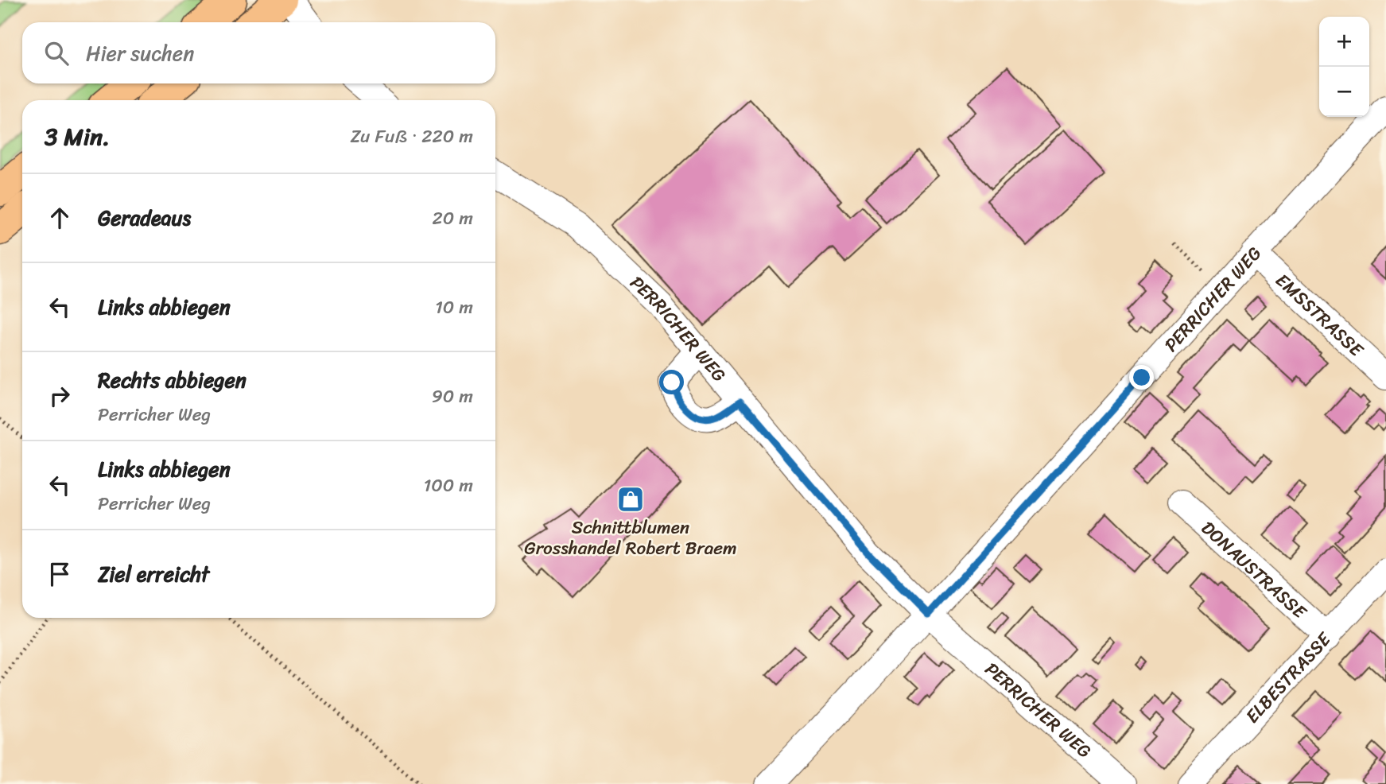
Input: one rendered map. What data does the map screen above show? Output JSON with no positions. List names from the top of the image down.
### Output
{
  "streets": {
    "street": [
      "PERRICHER WEG",
      "EMSSTRASSE",
      "DONAUSTRASSE",
      "ELBESTRASSE"
    ]
  },
  "crossings": [
    ["PERRICHER WEG", "EMSSTRASSE"],
    ["DONAUSTRASSE", "ELBESTRASSE"]
  ],
  "places": {
    "shop": ["Schnittblumen Grosshandel Robert Braem"]
  },
  "page": {
    "map_buttons": ["+", "−"],
    "search": "Hier suchen",
    "heading": ["3 Min.", "Zu Fuß · 220 m"],
    "list": [
      ["Geradeaus", "20 m"],
      ["Links abbiegen", "10 m"],
      ["Rechts abbiegen", "Perricher Weg", "90 m"],
      ["Links abbiegen", "Perricher Weg", "100 m"],
      "Ziel erreicht"
    ]
  }
}
